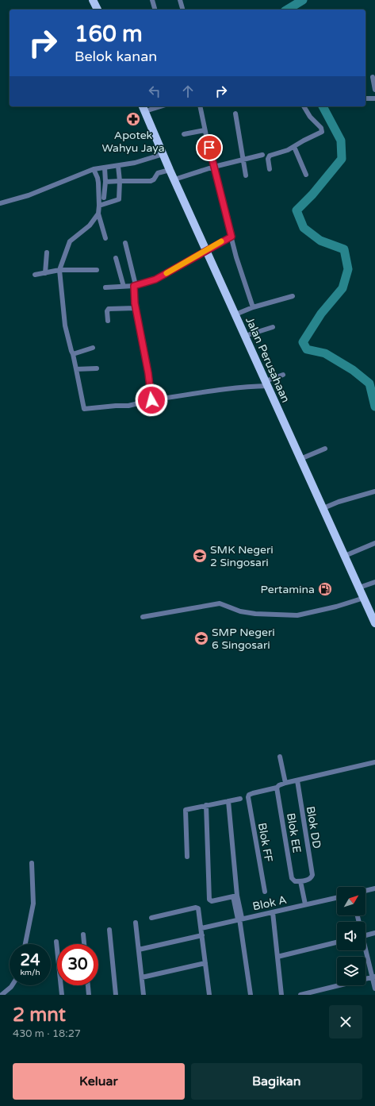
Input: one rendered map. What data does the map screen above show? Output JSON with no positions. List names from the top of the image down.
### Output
{
  "streets": {
    "main road": ["Jalan Perusahaan"],
    "street": [
      "Blok DD",
      "Blok EE",
      "Blok FF",
      "Blok A"
    ]
  },
  "crossings": [
    ["Blok DD", "Blok EE"],
    ["Blok EE", "Blok FF"]
  ],
  "places": {
    "pharmacy": ["Apotek Wahyu Jaya"],
    "school or university": ["SMK Negeri 2 Singosari", "SMP Negeri 6 Singosari"],
    "fuel station": ["Pertamina"]
  },
  "north": "top right",
  "page": {
    "turn": ["160 m", "Belok kanan"],
    "speed": "24 km/h",
    "limit": "30",
    "heading": ["2 mnt", "430 m · 18:27"],
    "buttons": ["Keluar", "Bagikan"]
  }
}
